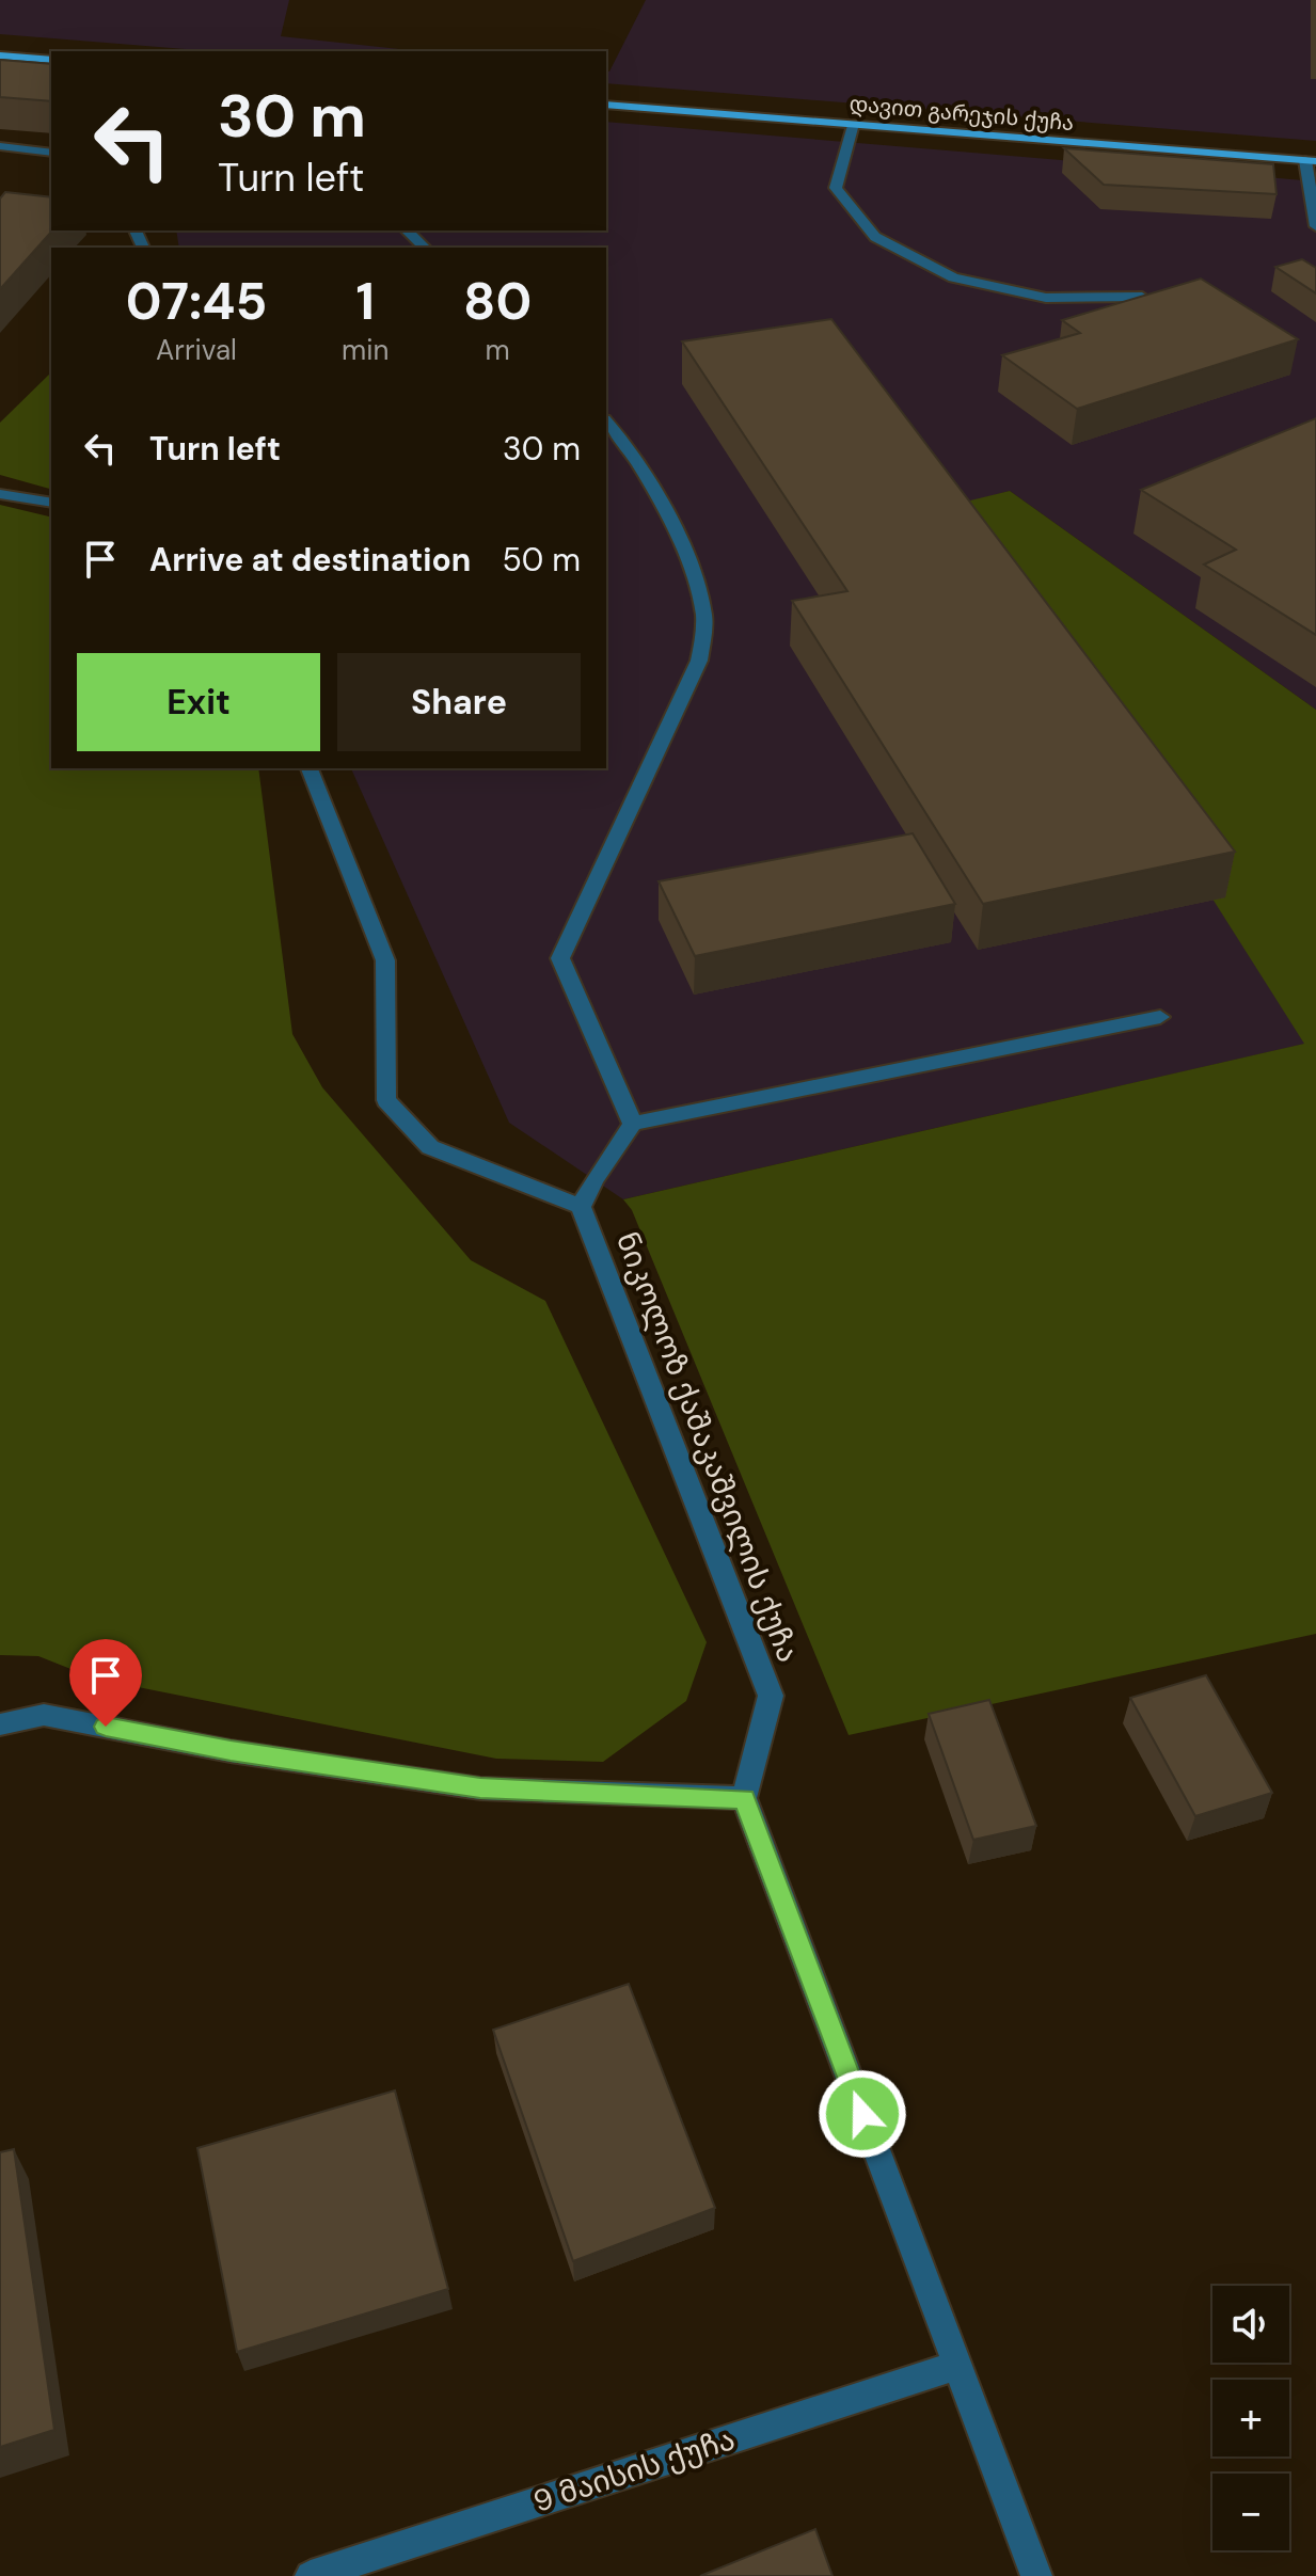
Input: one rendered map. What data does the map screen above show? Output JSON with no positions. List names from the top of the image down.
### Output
{
  "streets": {
    "main road": ["დავით გარეჯის ქუჩა"],
    "street": ["ნიკოლოზ ქაშაკაშვილის ქუჩა", "9 მაისის ქუჩა"]
  },
  "page": {
    "turn": ["30 m", "Turn left"],
    "eta": [
      "07:45",
      "Arrival",
      "1",
      "min",
      "80",
      "m"
    ],
    "list": [
      {
        "name": "Turn left",
        "value": "30 m"
      },
      {
        "name": "Arrive at destination",
        "value": "50 m"
      }
    ],
    "buttons": ["Exit", "Share"],
    "map_buttons": ["+", "−"]
  }
}
